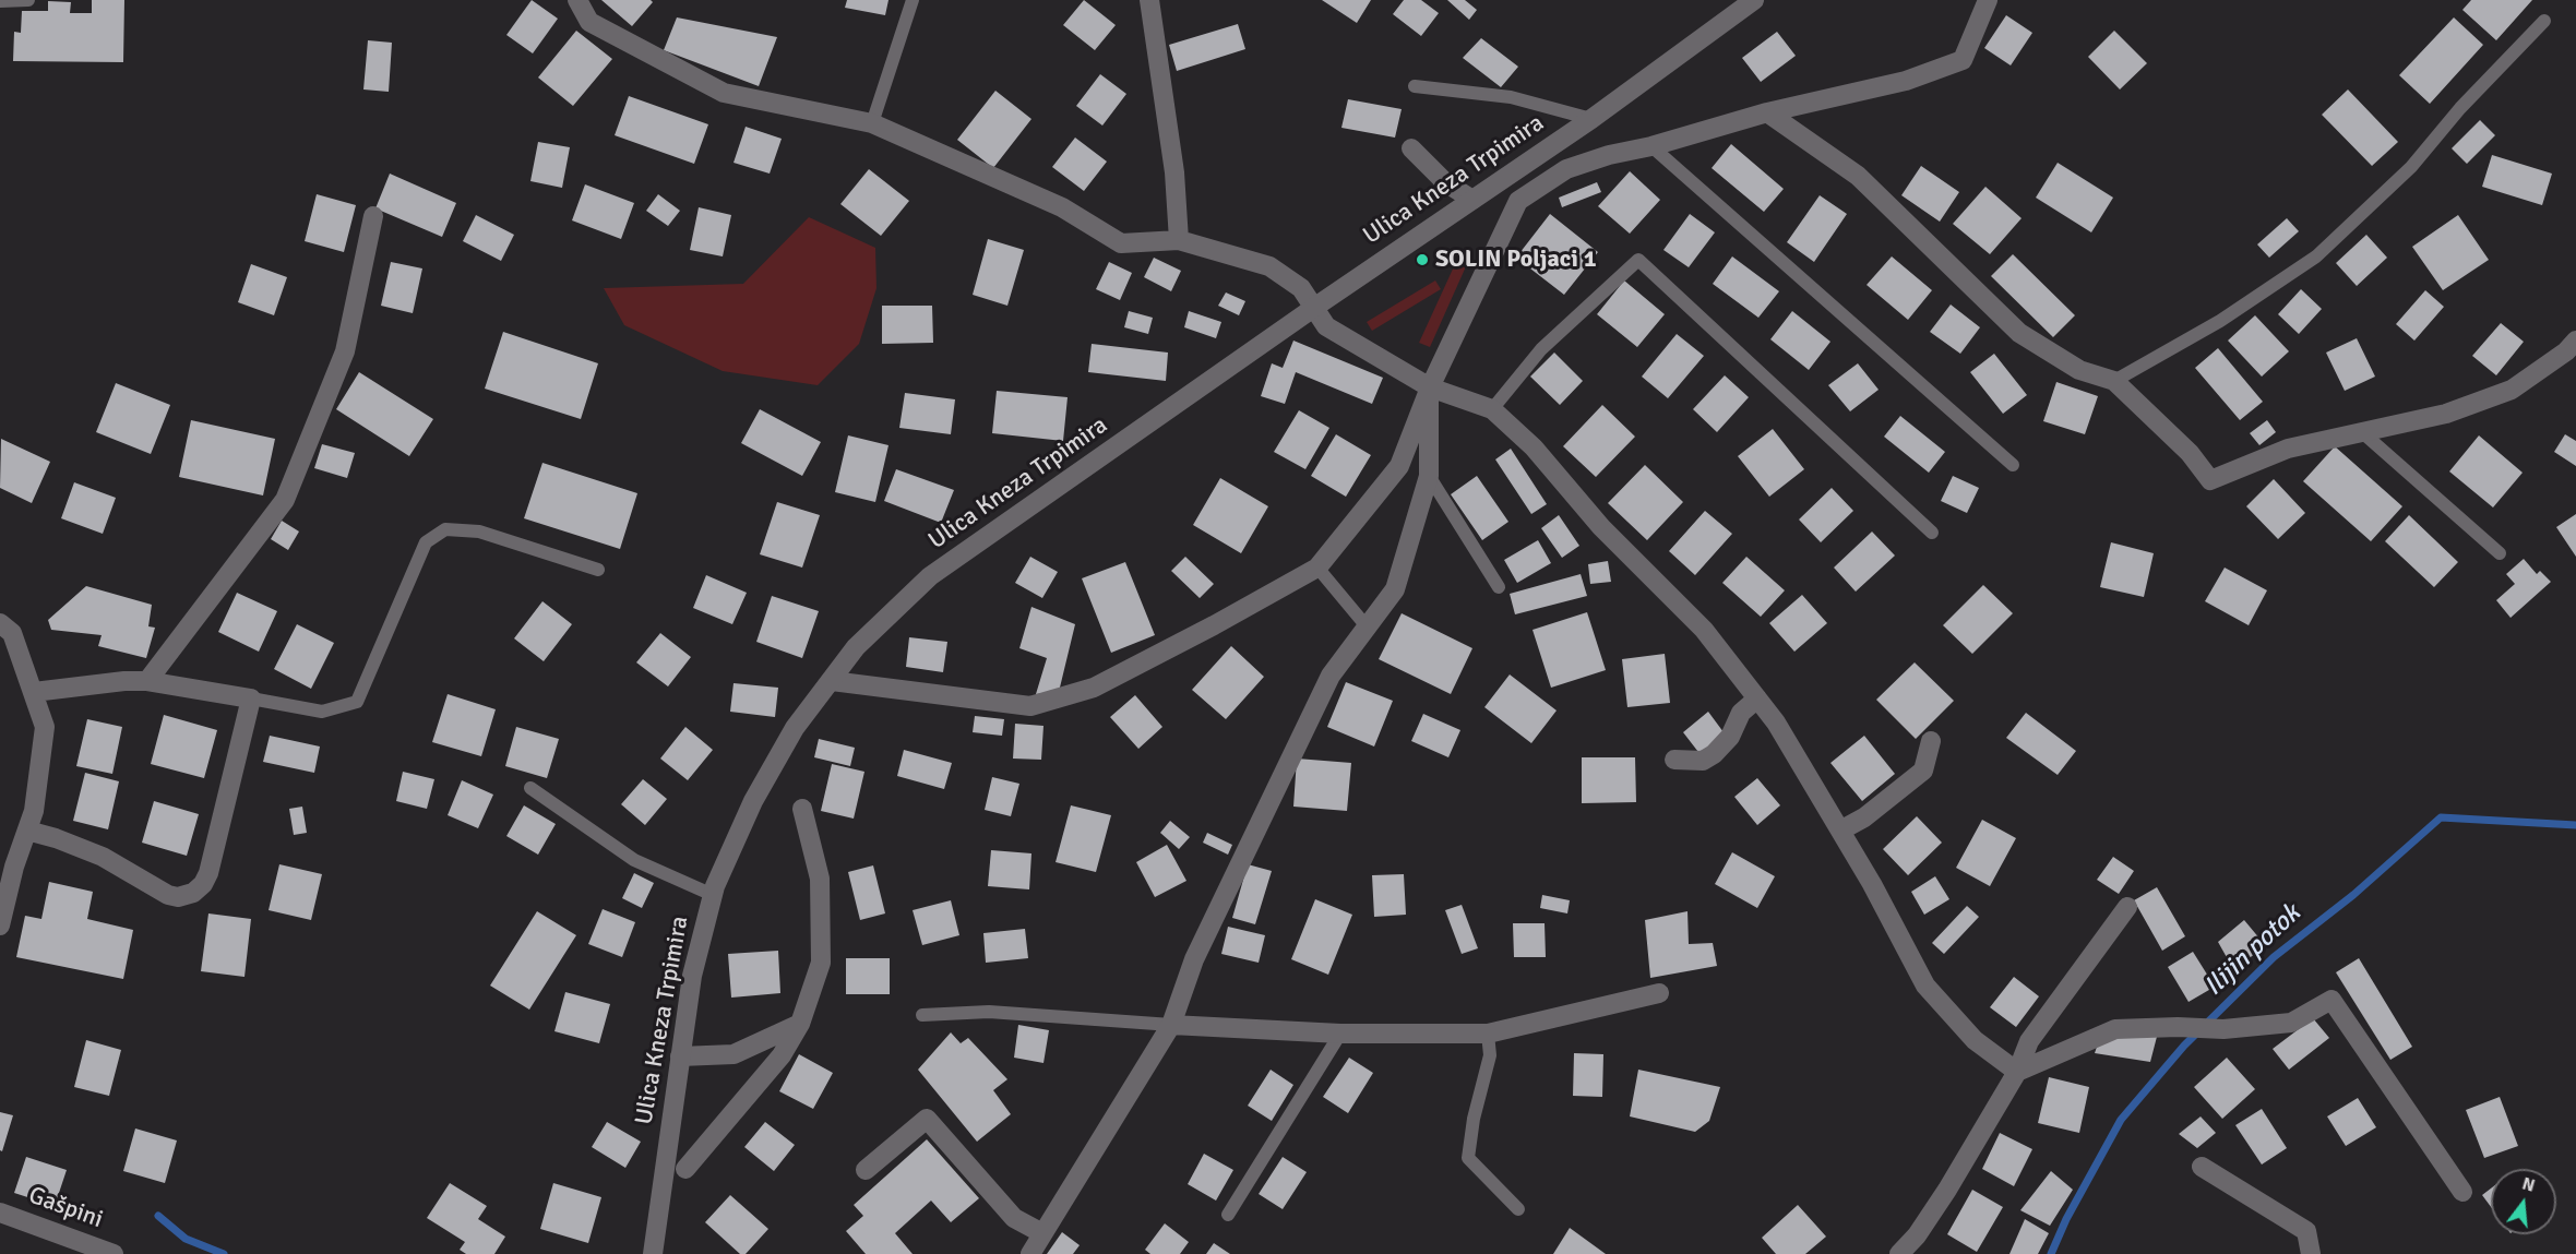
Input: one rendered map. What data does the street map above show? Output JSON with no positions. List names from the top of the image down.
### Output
{
  "streets": {
    "street": ["Ulica Kneza Trpimira", "Gašpini"]
  },
  "water": ["Ilijin potok"],
  "places": ["SOLIN Poljaci 1"],
  "north": "top"
}
